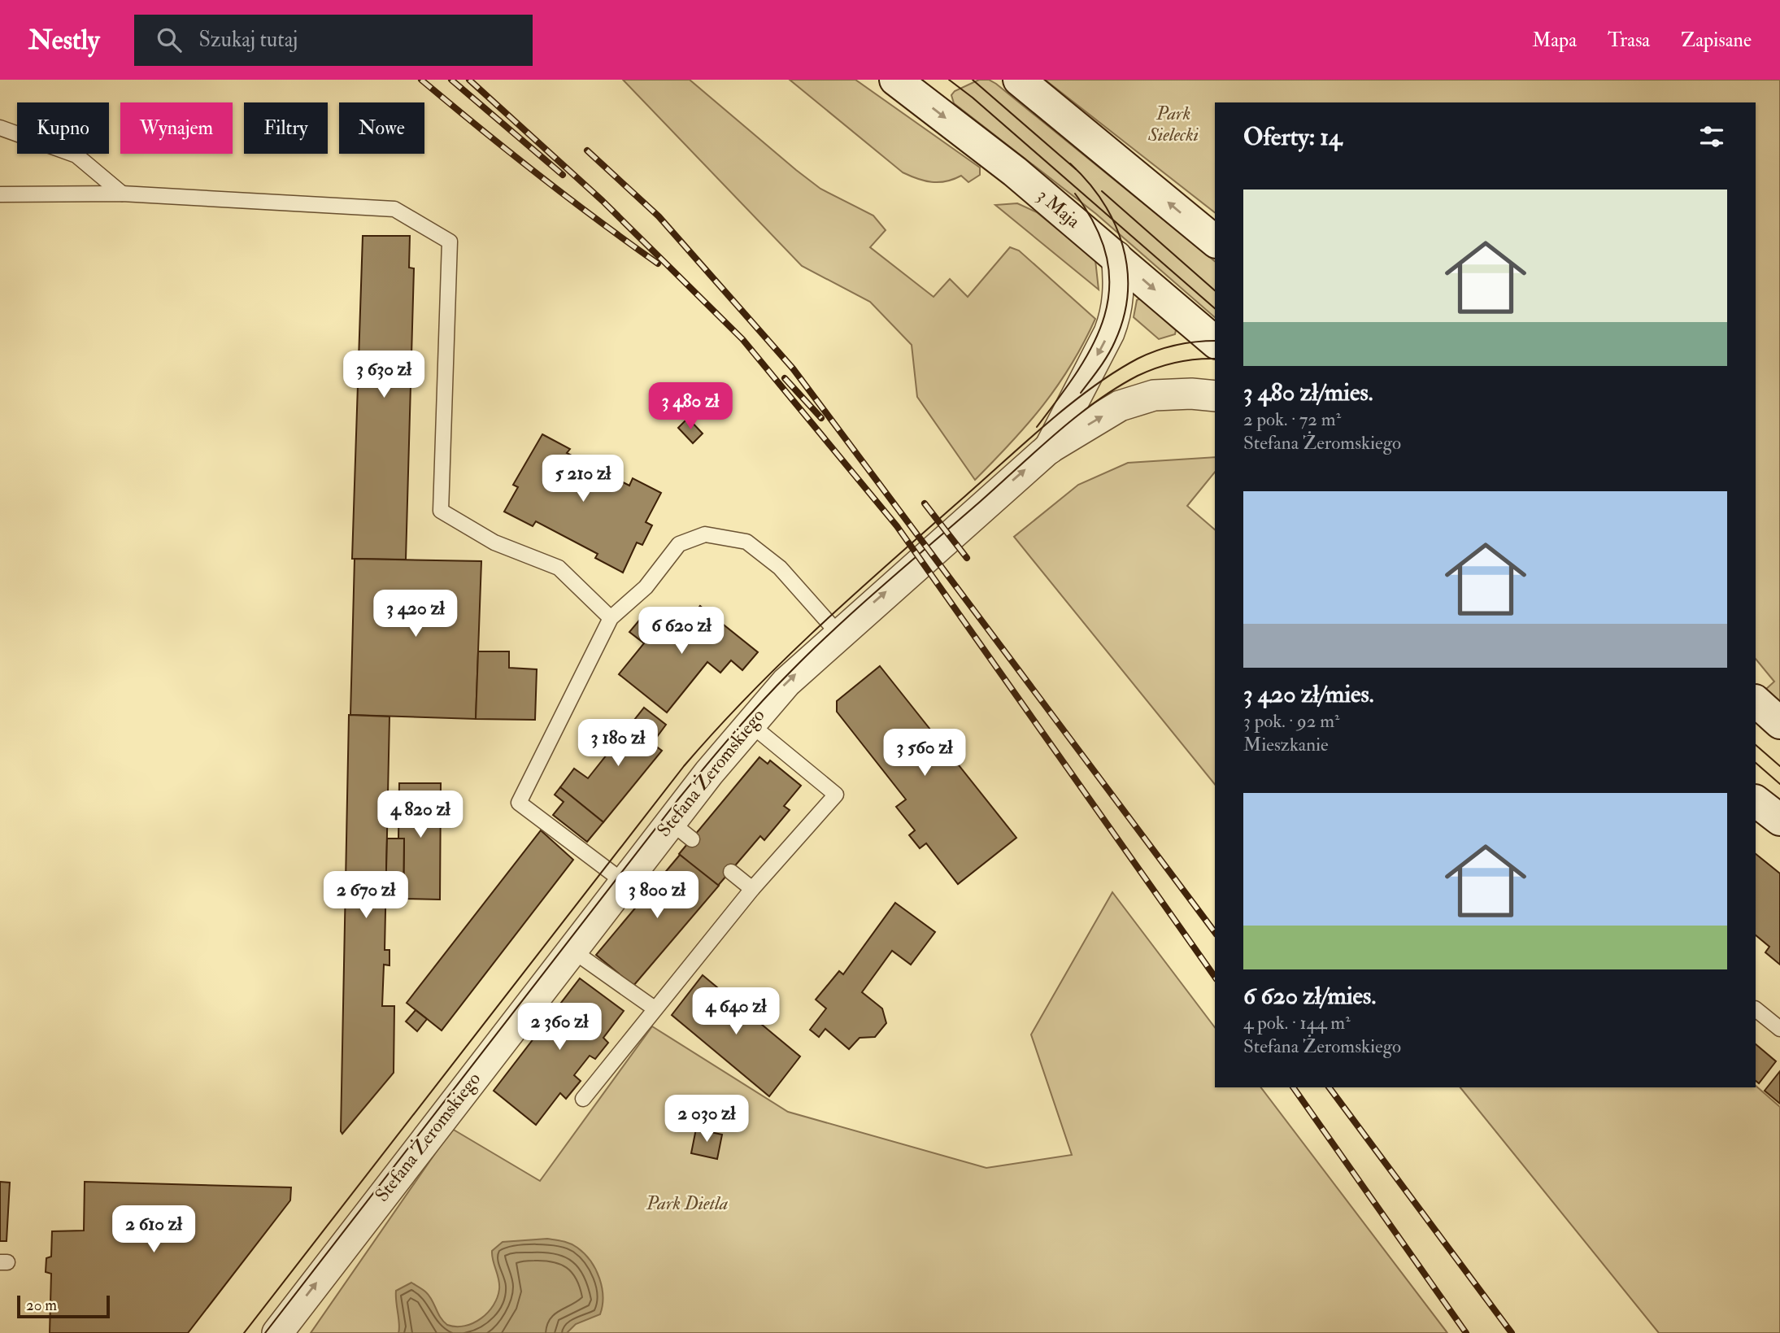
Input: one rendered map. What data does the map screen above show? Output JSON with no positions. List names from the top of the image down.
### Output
{
  "streets": {
    "main road": ["3 Maja"],
    "street": ["Stefana Żeromskiego"]
  },
  "crossings": [
    ["3 Maja", "Stefana Żeromskiego"]
  ],
  "parks": ["Park Sielecki", "Park Dietla"],
  "scale_bar": "20 m",
  "page": {
    "header": "Nestly",
    "search": "Szukaj tutaj",
    "nav": ["Mapa", "Trasa", "Zapisane"],
    "chip": [
      "Kupno",
      "Wynajem",
      "Filtry",
      "Nowe"
    ],
    "heading": "Oferty: 14",
    "list": [
      {
        "name": "3 480 zł/mies.",
        "note": "2 pok. · 72 m² · Stefana Żeromskiego"
      },
      {
        "name": "3 420 zł/mies.",
        "note": "3 pok. · 92 m² · Mieszkanie"
      },
      {
        "name": "6 620 zł/mies.",
        "note": "4 pok. · 144 m² · Stefana Żeromskiego"
      }
    ],
    "price": [
      "3 630 zł",
      "3 480 zł",
      "5 210 zł",
      "3 420 zł",
      "6 620 zł",
      "3 180 zł",
      "3 560 zł",
      "4 820 zł",
      "2 670 zł",
      "3 800 zł",
      "4 640 zł",
      "2 360 zł",
      "2 030 zł",
      "2 610 zł"
    ],
    "scale": "20 m"
  }
}
